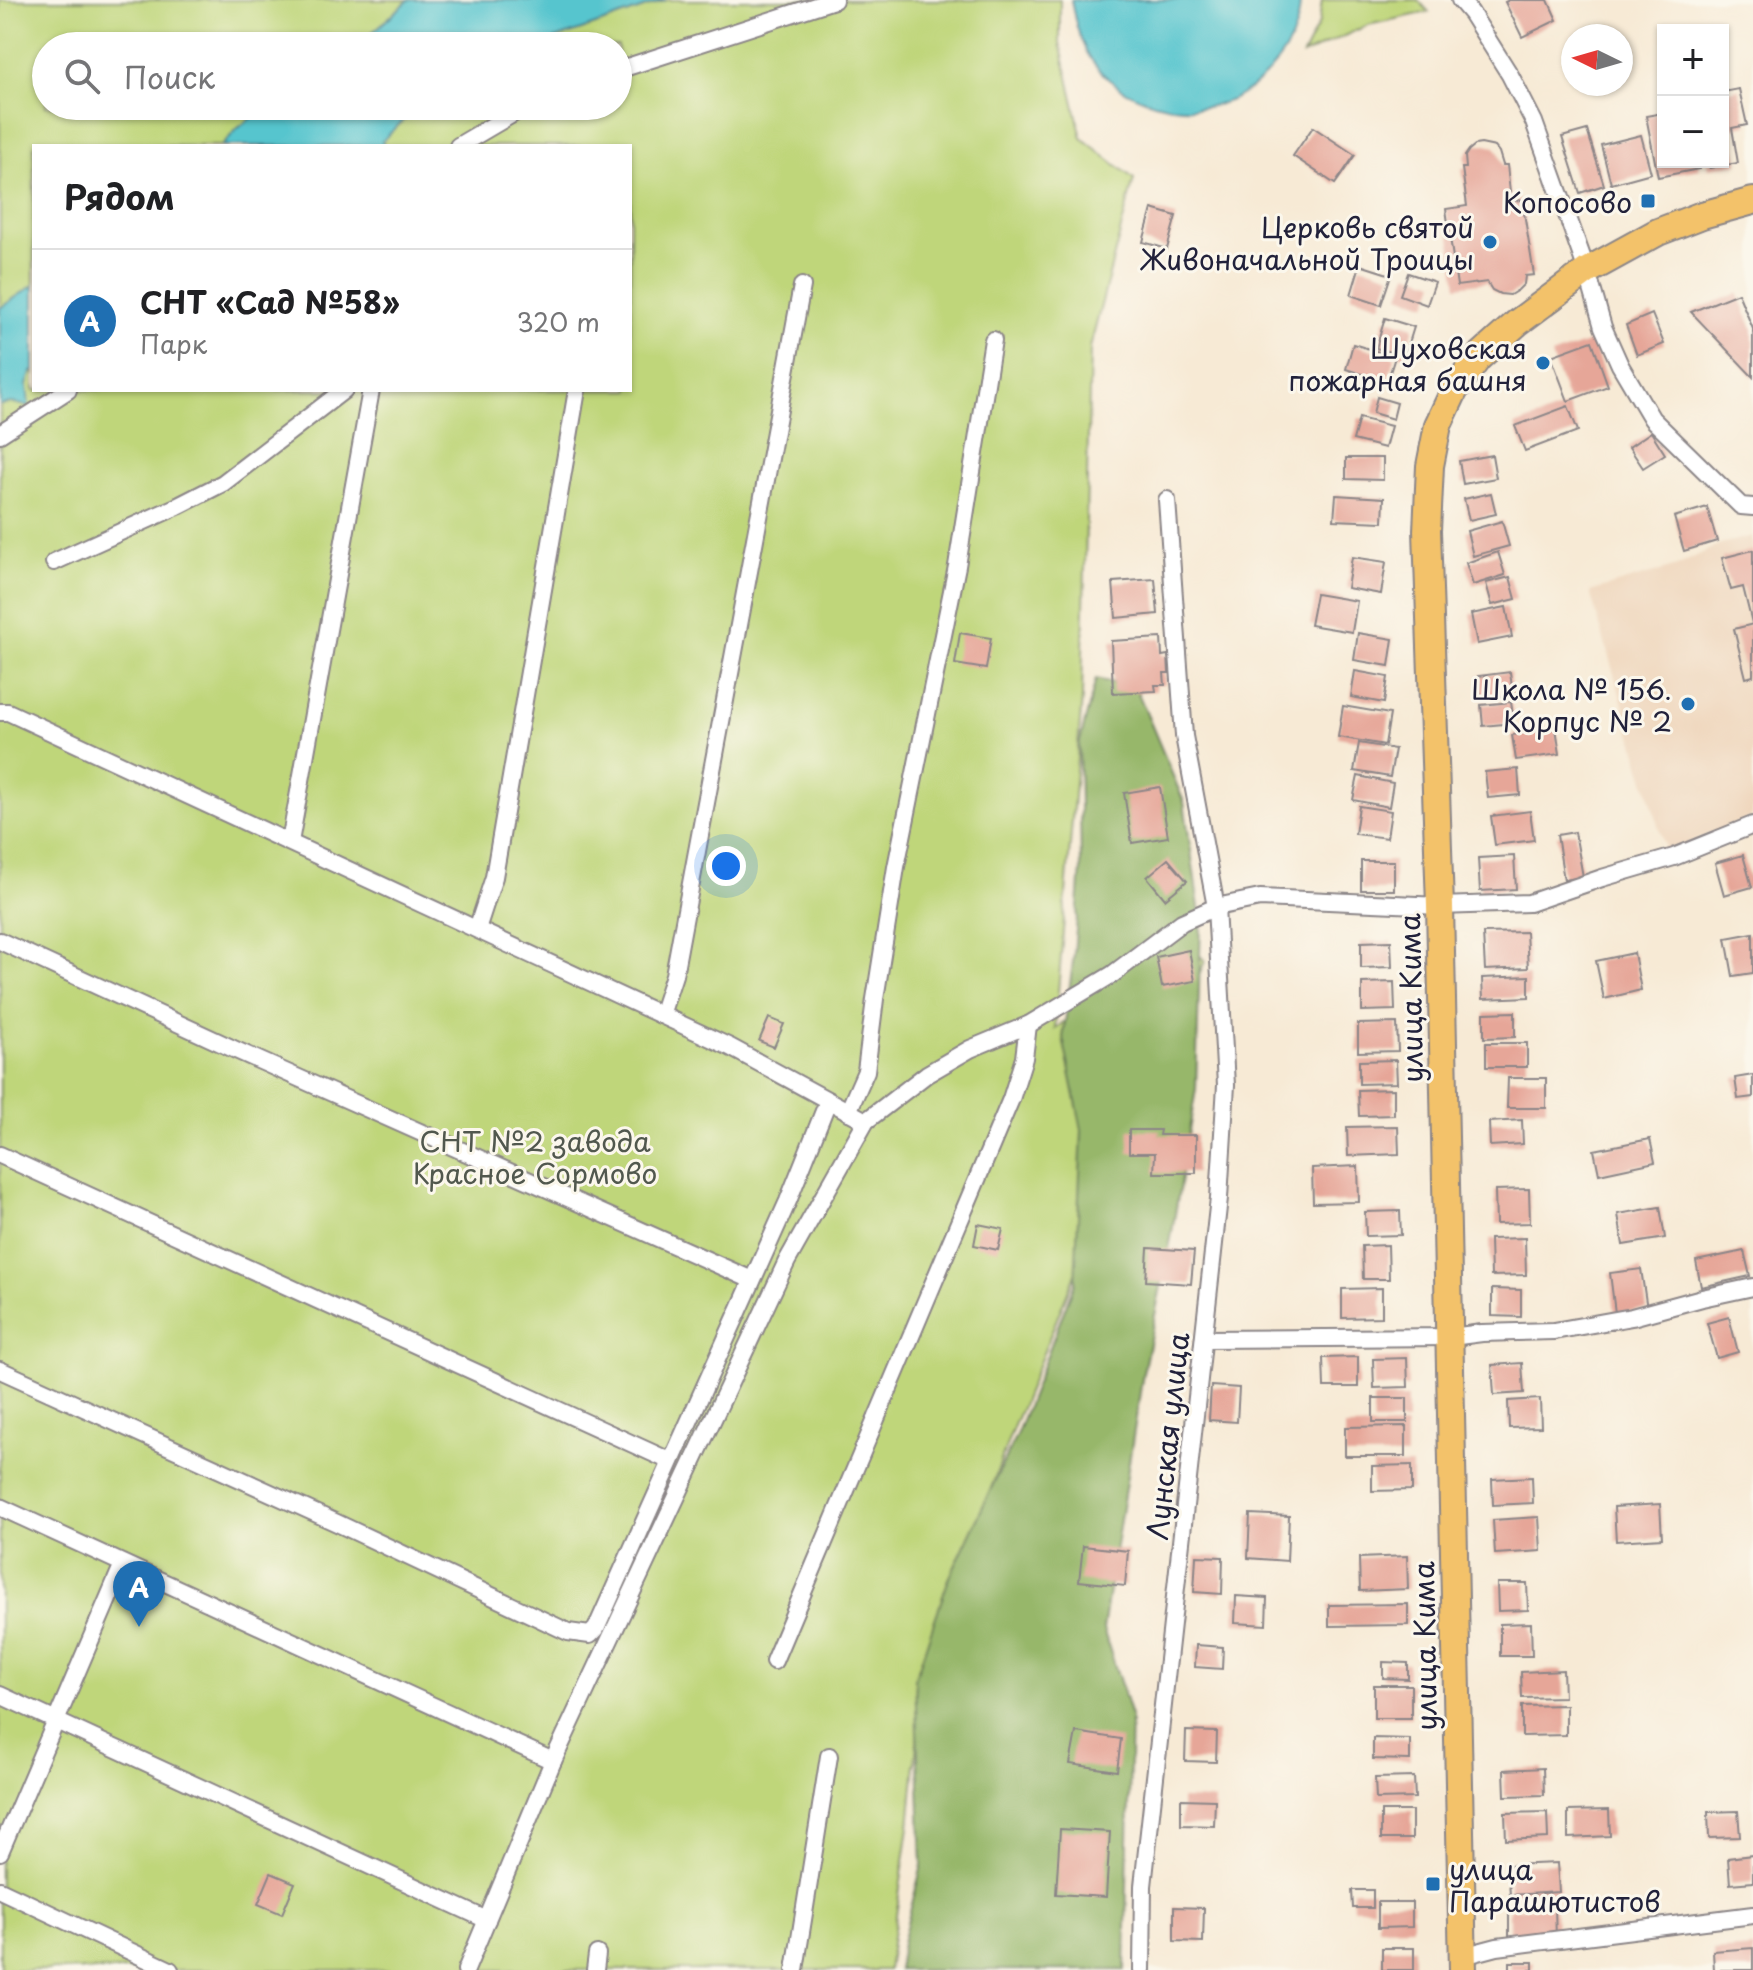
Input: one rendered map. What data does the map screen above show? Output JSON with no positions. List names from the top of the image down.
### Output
{
  "streets": {
    "main road": ["улица Кима"],
    "street": ["Лунская улица"]
  },
  "parks": ["СНТ №2 завода Красное Сормово"],
  "places": {
    "transit": ["Копосово", "улица Парашютистов"],
    "other": ["Церковь святой Живоначальной Троицы", "Шуховская пожарная башня", "Школа № 156. Корпус № 2"]
  },
  "north": "left",
  "page": {
    "map_buttons": ["+", "−"],
    "search": "Поиск",
    "heading": "Рядом",
    "list": [
      {
        "mark": "A",
        "name": "СНТ «Сад №58»",
        "note": "Парк",
        "value": "320 m"
      }
    ],
    "pins": "A"
  }
}
